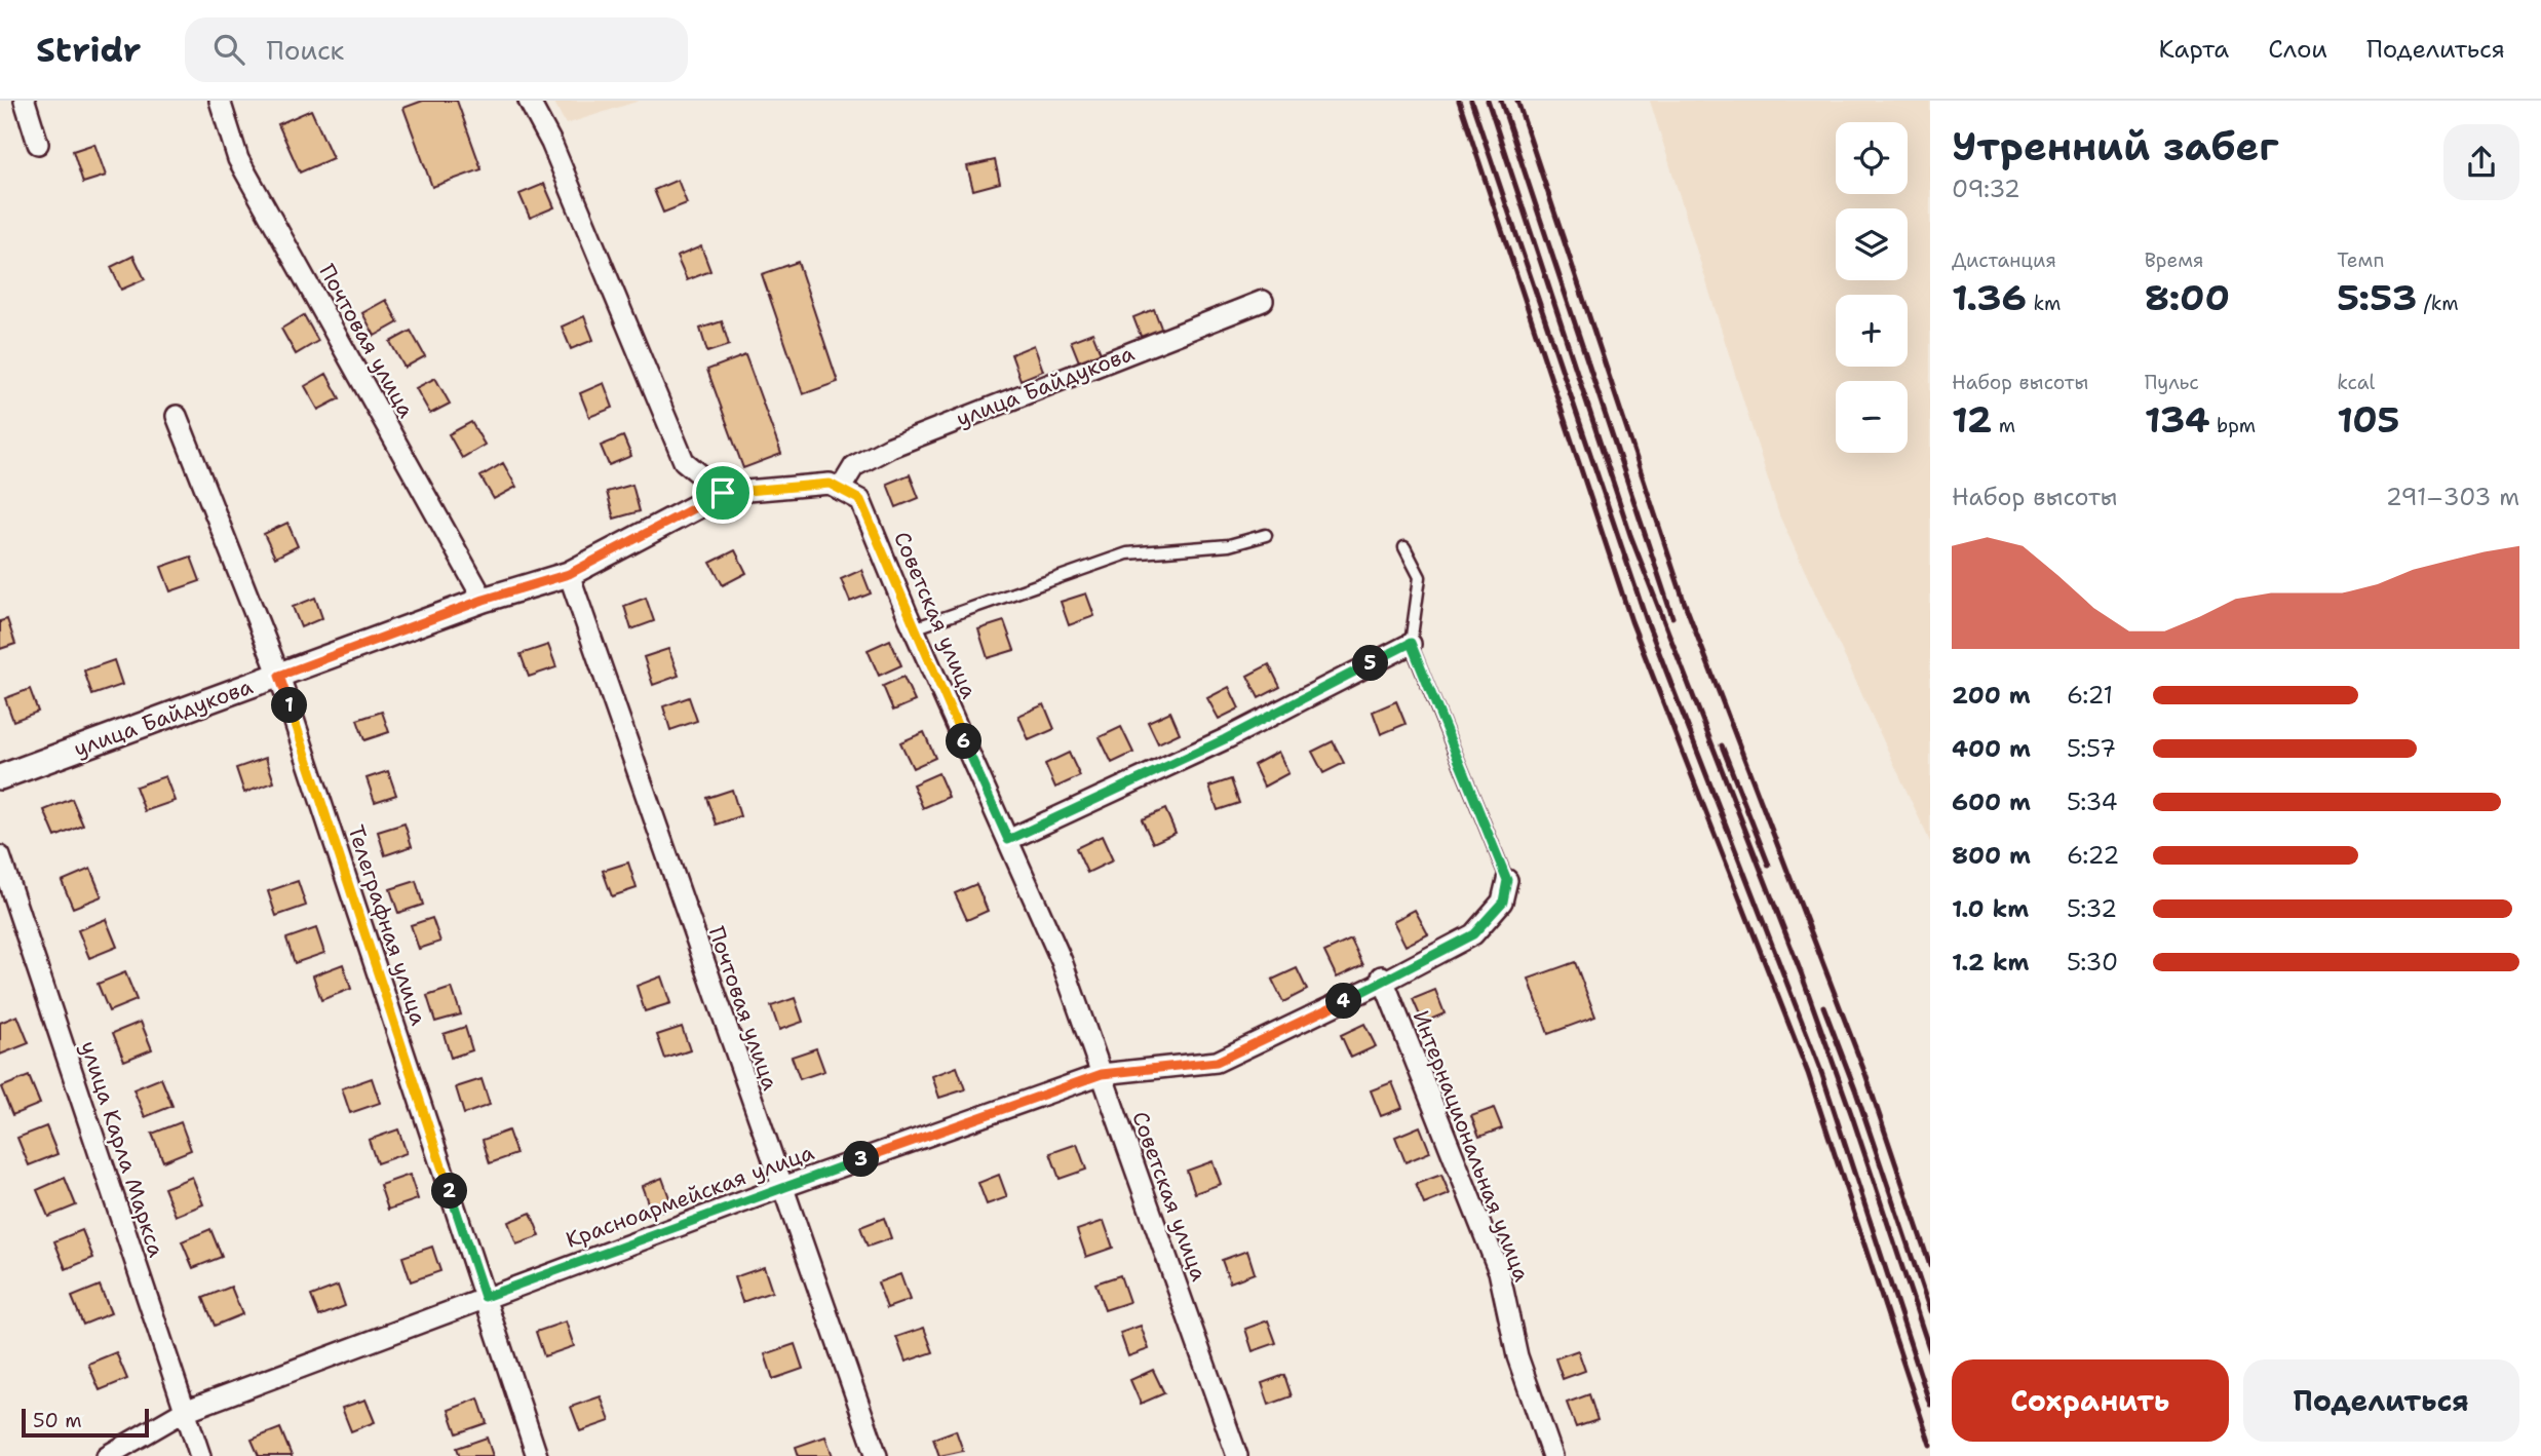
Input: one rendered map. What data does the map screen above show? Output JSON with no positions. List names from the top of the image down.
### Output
{
  "streets": {
    "street": [
      "Почтовая улица",
      "улица Байдукова",
      "Советская улица",
      "Телеграфная улица",
      "Интернациональная улица",
      "улица Карла Маркса",
      "Красноармейская улица"
    ]
  },
  "crossings": [
    ["Почтовая улица", "улица Байдукова"],
    ["Почтовая улица", "Красноармейская улица"],
    ["улица Байдукова", "Советская улица"],
    ["улица Байдукова", "Телеграфная улица"],
    ["Советская улица", "Красноармейская улица"],
    ["Телеграфная улица", "Красноармейская улица"],
    ["Интернациональная улица", "Красноармейская улица"],
    ["улица Карла Маркса", "Красноармейская улица"]
  ],
  "scale_bar": "50 m",
  "page": {
    "header": "Stridr",
    "search": "Поиск",
    "nav": ["Карта", "Слои", "Поделиться"],
    "heading": ["Утренний забег", "09:32"],
    "map_buttons": ["+", "−"],
    "stats": [
      ["Дистанция", "1.36 km"],
      ["Время", "8:00"],
      ["Темп", "5:53 /km"],
      ["Набор высоты", "12 m"],
      ["Пульс", "134 bpm"],
      ["kcal", "105"]
    ],
    "chart": ["Набор высоты", "291–303 m"],
    "pins": [
      "5",
      "1",
      "6",
      "4",
      "3",
      "2"
    ],
    "list": [
      {
        "name": "200 m",
        "note": "6:21"
      },
      {
        "name": "400 m",
        "note": "5:57"
      },
      {
        "name": "600 m",
        "note": "5:34"
      },
      {
        "name": "800 m",
        "note": "6:22"
      },
      {
        "name": "1.0 km",
        "note": "5:32"
      },
      {
        "name": "1.2 km",
        "note": "5:30"
      }
    ],
    "buttons": ["Сохранить", "Поделиться"],
    "scale": "50 m"
  }
}
